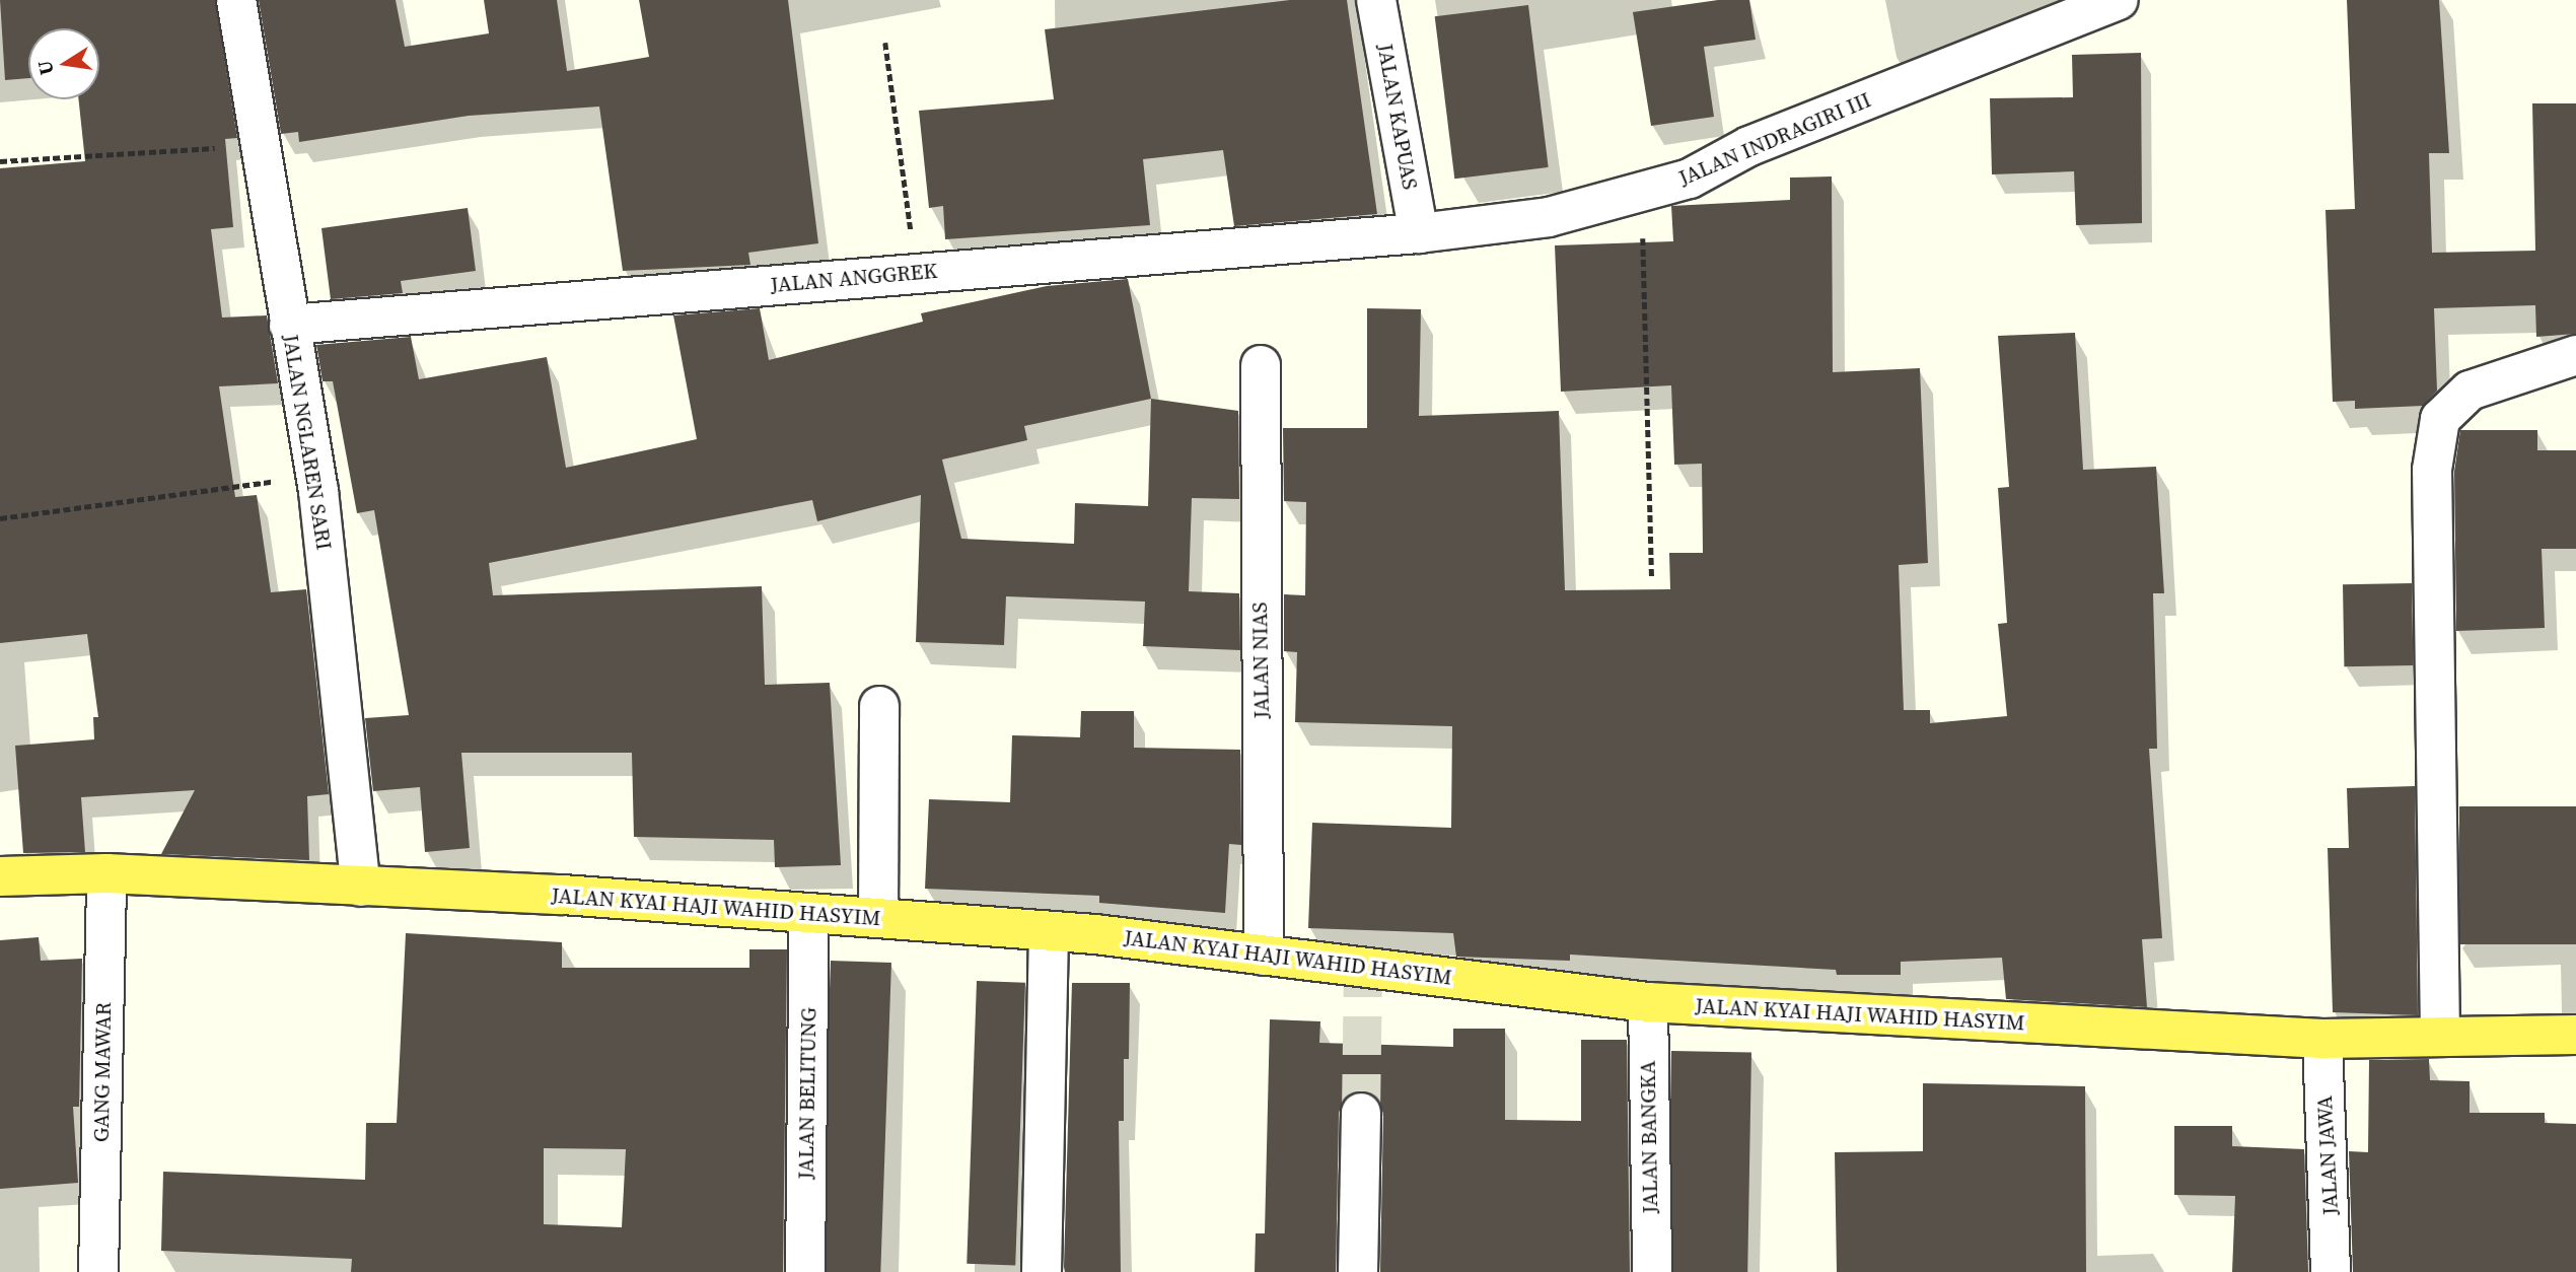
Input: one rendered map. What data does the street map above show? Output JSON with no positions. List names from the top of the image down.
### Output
{
  "streets": {
    "main road": ["JALAN KYAI HAJI WAHID HASYIM"],
    "street": [
      "JALAN KAPUAS",
      "JALAN INDRAGIRI III",
      "JALAN ANGGREK",
      "JALAN NGLAREN SARI",
      "JALAN NIAS",
      "GANG MAWAR",
      "JALAN BELITUNG",
      "JALAN BANGKA",
      "JALAN JAWA"
    ]
  },
  "crossings": [
    ["JALAN KAPUAS", "JALAN INDRAGIRI III"],
    ["JALAN KAPUAS", "JALAN ANGGREK"],
    ["JALAN INDRAGIRI III", "JALAN ANGGREK"],
    ["JALAN ANGGREK", "JALAN NGLAREN SARI"],
    ["JALAN NGLAREN SARI", "JALAN KYAI HAJI WAHID HASYIM"],
    ["JALAN NIAS", "JALAN KYAI HAJI WAHID HASYIM"],
    ["JALAN KYAI HAJI WAHID HASYIM", "GANG MAWAR"],
    ["JALAN KYAI HAJI WAHID HASYIM", "JALAN BELITUNG"],
    ["JALAN KYAI HAJI WAHID HASYIM", "JALAN BANGKA"],
    ["JALAN KYAI HAJI WAHID HASYIM", "JALAN JAWA"]
  ],
  "north": "left"
}
